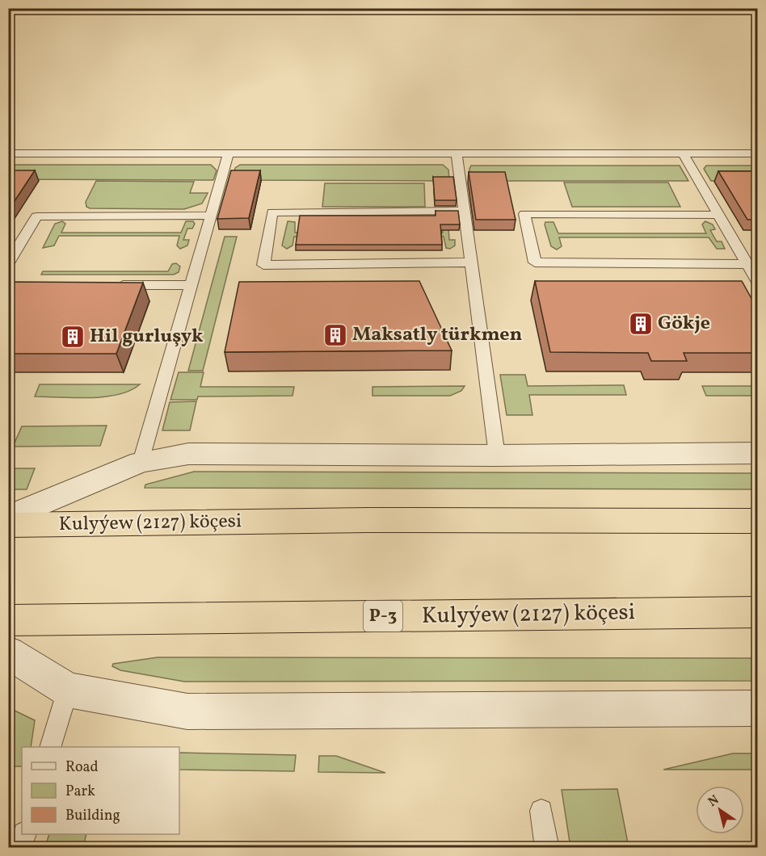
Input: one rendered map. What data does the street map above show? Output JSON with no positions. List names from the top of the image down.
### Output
{
  "streets": {
    "highway": ["Kulyýew (2127) köçesi", "P-3"]
  },
  "places": {
    "building": ["Gökje", "Maksatly türkmen", "Hil gurluşyk"]
  },
  "legend": ["Road", "Park", "Building"],
  "north": "top left"
}
